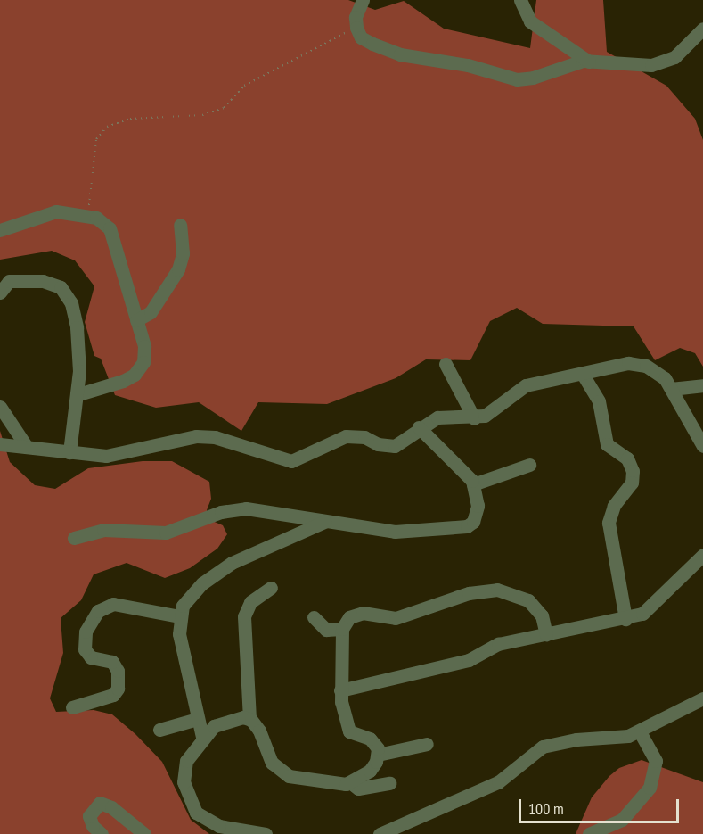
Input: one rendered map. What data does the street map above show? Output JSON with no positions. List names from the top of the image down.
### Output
{
  "scale_bar": "100 m"
}
